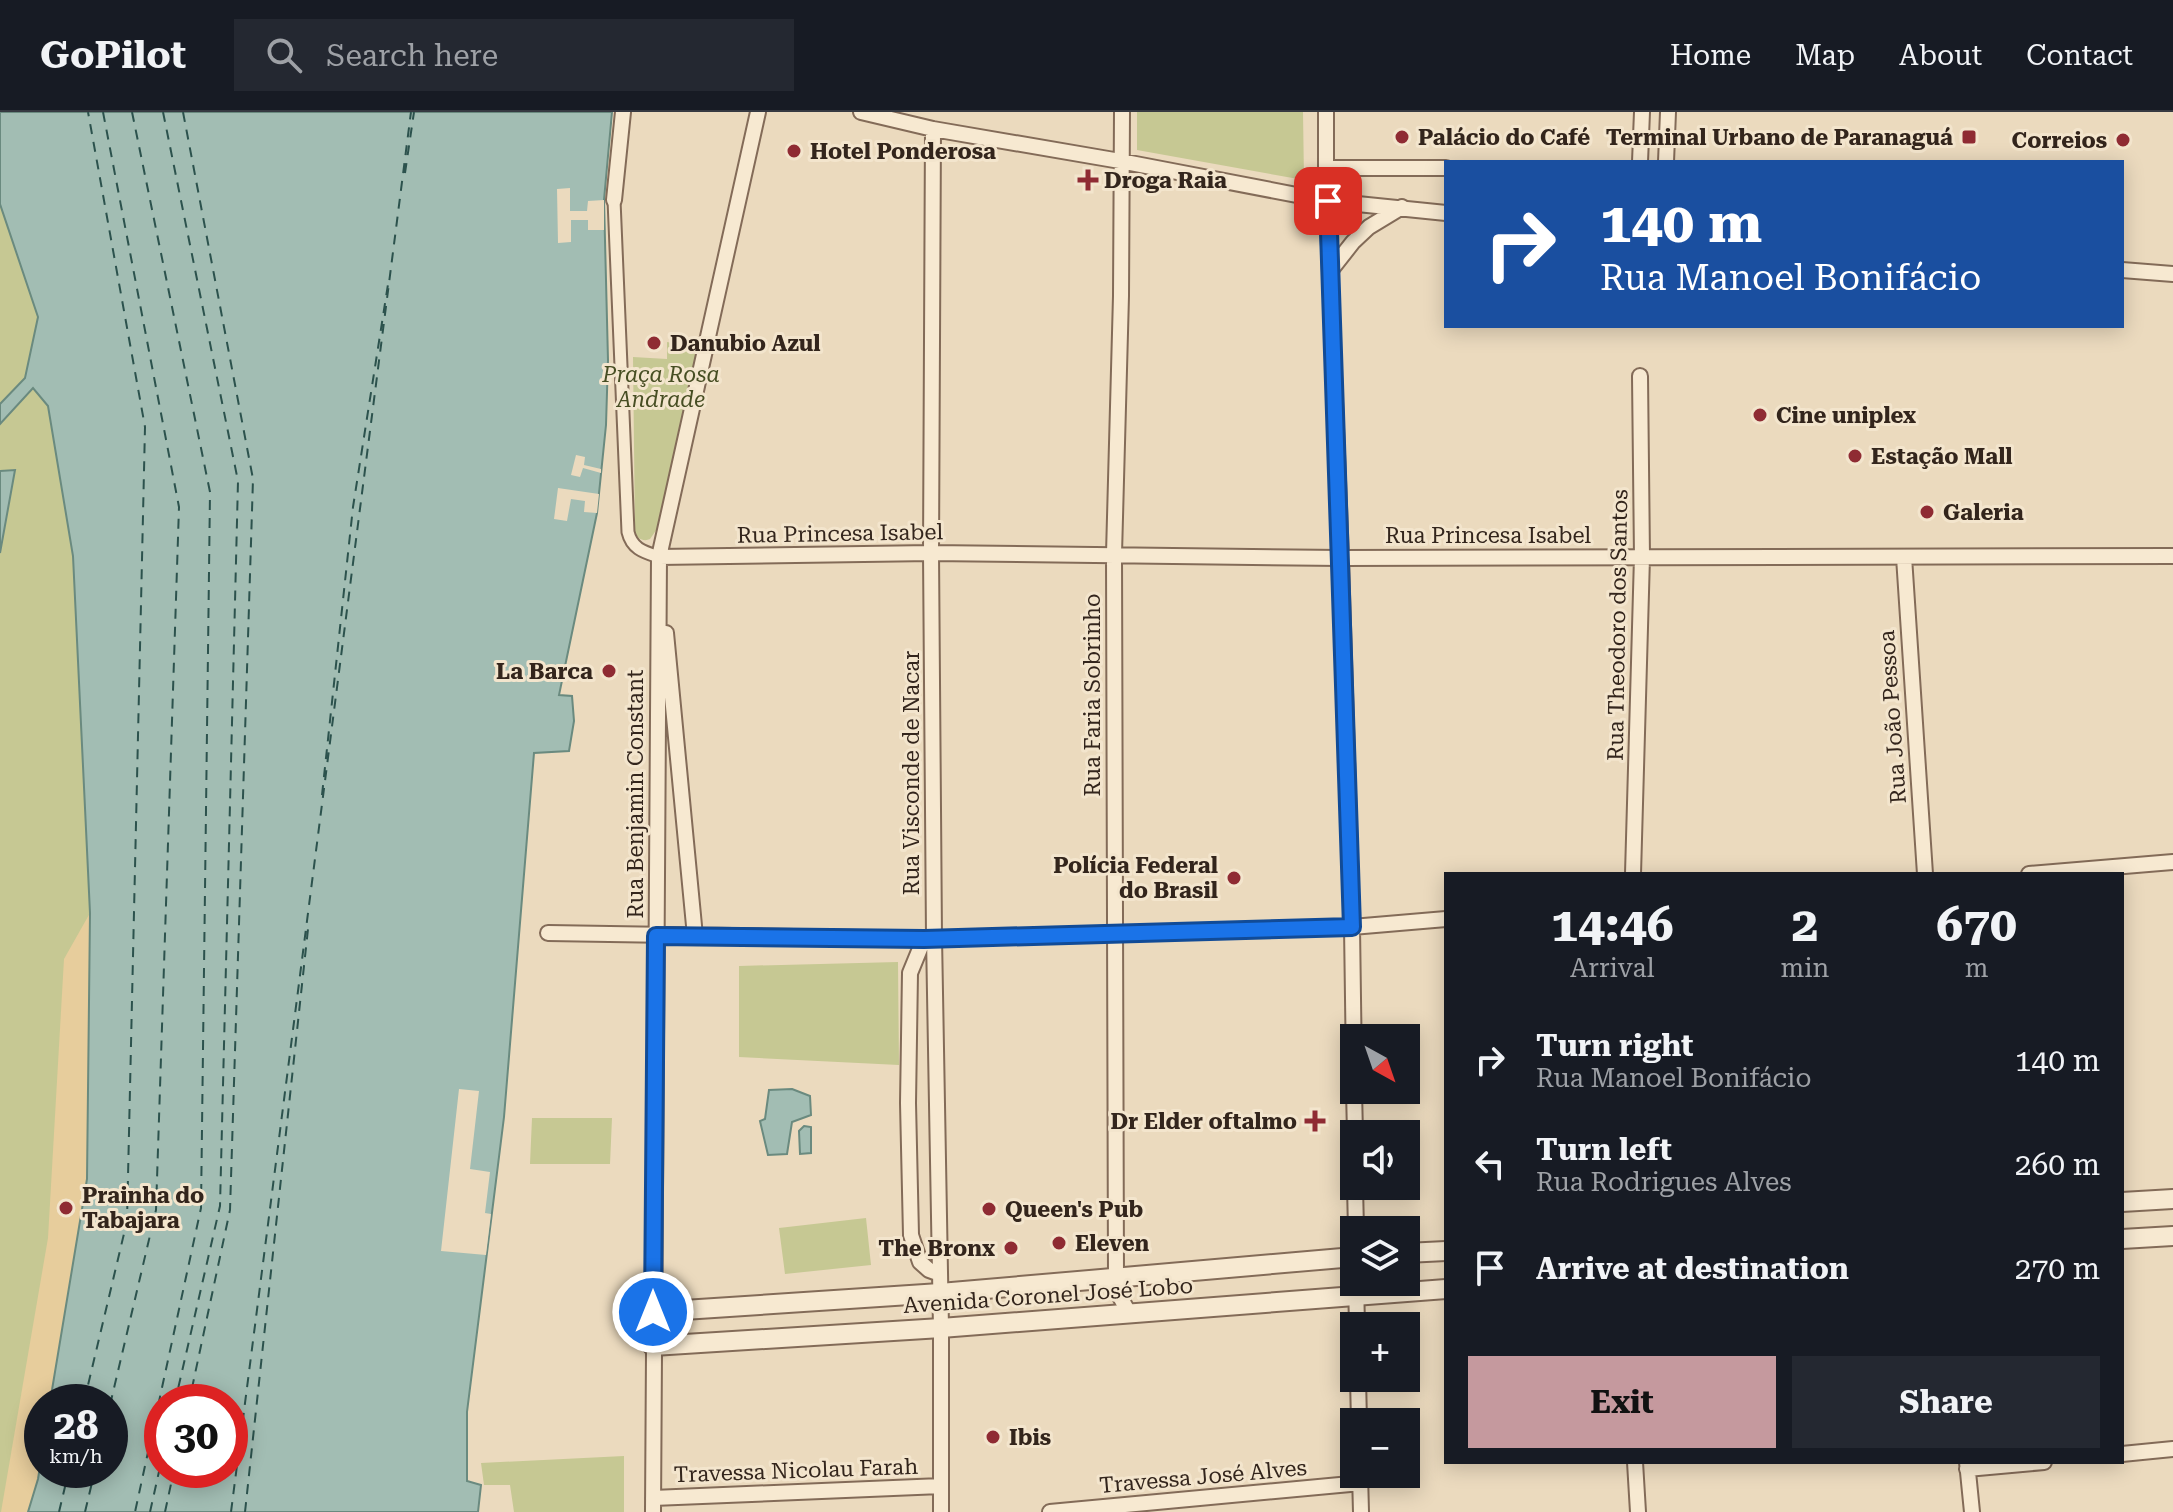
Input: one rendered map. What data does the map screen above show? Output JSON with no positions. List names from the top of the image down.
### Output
{
  "streets": {
    "street": [
      "Rua Princesa Isabel",
      "Rua Theodoro dos Santos",
      "Rua Faria Sobrinho",
      "Rua João Pessoa",
      "Rua Visconde de Nacar",
      "Rua Benjamin Constant",
      "Avenida Coronel José Lobo",
      "Travessa Nicolau Farah",
      "Travessa José Alves"
    ]
  },
  "crossings": [
    ["Rua Princesa Isabel", "Rua Theodoro dos Santos"],
    ["Rua Princesa Isabel", "Rua Faria Sobrinho"],
    ["Rua Princesa Isabel", "Rua João Pessoa"],
    ["Rua Princesa Isabel", "Rua Visconde de Nacar"],
    ["Rua Princesa Isabel", "Rua Benjamin Constant"],
    ["Rua Faria Sobrinho", "Avenida Coronel José Lobo"],
    ["Rua Visconde de Nacar", "Avenida Coronel José Lobo"],
    ["Rua Visconde de Nacar", "Travessa Nicolau Farah"],
    ["Rua Benjamin Constant", "Avenida Coronel José Lobo"],
    ["Rua Benjamin Constant", "Travessa Nicolau Farah"]
  ],
  "parks": ["Praça Rosa Andrade"],
  "places": {
    "other": [
      "Palácio do Café",
      "Correios",
      "Hotel Ponderosa",
      "Danubio Azul",
      "Cine uniplex",
      "Estação Mall",
      "Galeria",
      "La Barca",
      "Polícia Federal do Brasil",
      "Prainha do Tabajara",
      "Queen's Pub",
      "Eleven",
      "The Bronx",
      "Ibis"
    ],
    "transit": ["Terminal Urbano de Paranaguá"],
    "health": ["Droga Raia", "Dr Elder oftalmo"]
  },
  "north": "bottom right",
  "page": {
    "header": "GoPilot",
    "search": "Search here",
    "nav": [
      "Home",
      "Map",
      "About",
      "Contact"
    ],
    "turn": ["140 m", "Rua Manoel Bonifácio"],
    "eta": [
      "14:46",
      "Arrival",
      "2",
      "min",
      "670",
      "m"
    ],
    "list": [
      {
        "name": "Turn right",
        "note": "Rua Manoel Bonifácio",
        "value": "140 m"
      },
      {
        "name": "Turn left",
        "note": "Rua Rodrigues Alves",
        "value": "260 m"
      },
      {
        "name": "Arrive at destination",
        "value": "270 m"
      }
    ],
    "map_buttons": ["+", "−"],
    "buttons": ["Exit", "Share"],
    "speed": "28 km/h",
    "limit": "30"
  }
}
